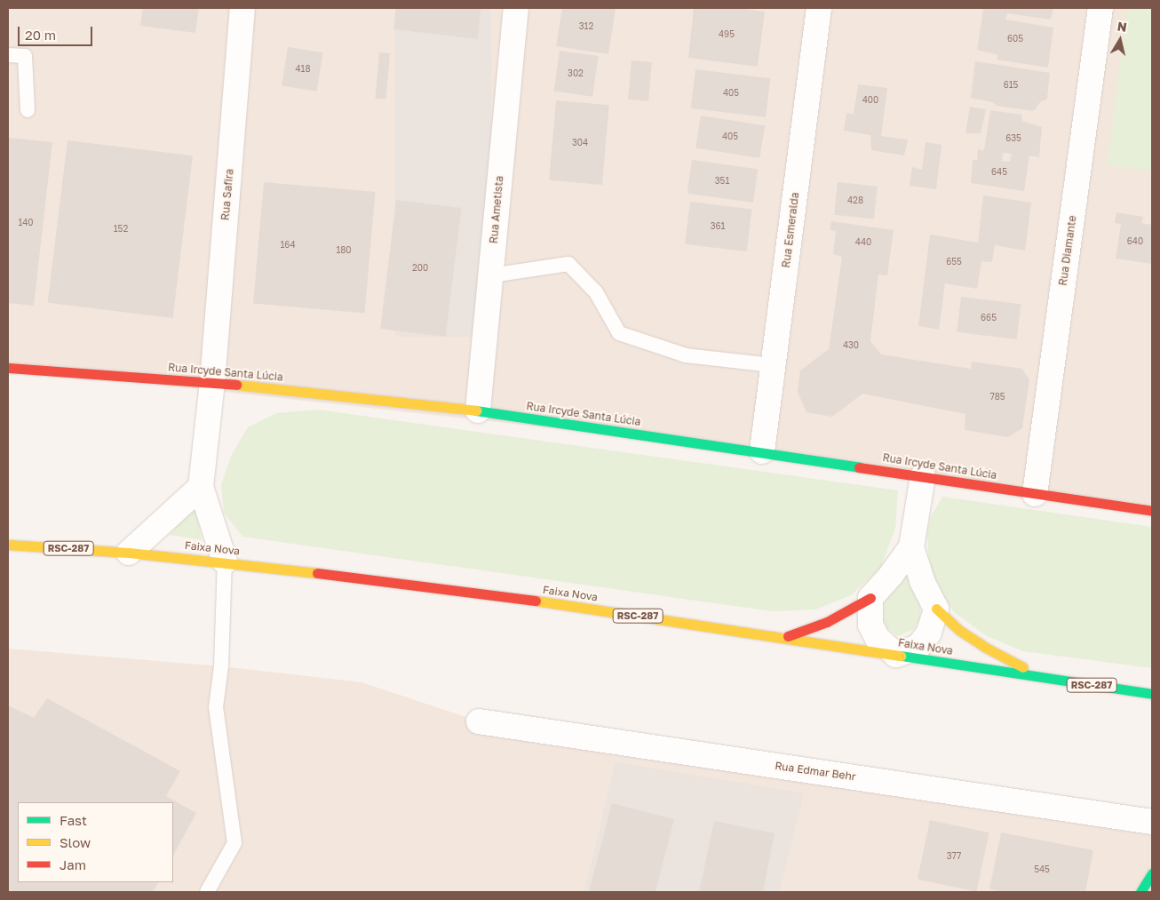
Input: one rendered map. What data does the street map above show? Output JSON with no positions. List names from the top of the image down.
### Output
{
  "streets": {
    "main road": ["Rua Ircyde Santa Lúcia", "RSC-287", "Faixa Nova"],
    "street": [
      "Rua Safira",
      "Rua Ametista",
      "Rua Esmeralda",
      "Rua Diamante",
      "Rua Edmar Behr"
    ]
  },
  "crossings": [
    ["Rua Safira", "Rua Ircyde Santa Lúcia"],
    ["Rua Ametista", "Rua Ircyde Santa Lúcia"],
    ["Rua Esmeralda", "Rua Ircyde Santa Lúcia"],
    ["Rua Diamante", "Rua Ircyde Santa Lúcia"]
  ],
  "house_numbers": [
    "312",
    "495",
    "605",
    "418",
    "302",
    "615",
    "405",
    "400",
    "405",
    "635",
    "304",
    "645",
    "351",
    "428",
    "140",
    "361",
    "152",
    "640",
    "440",
    "164",
    "180",
    "655",
    "200",
    "665",
    "430",
    "785",
    "377",
    "545"
  ],
  "legend": ["Fast", "Slow", "Jam"],
  "scale_bar": "20 m",
  "north": "top"
}
